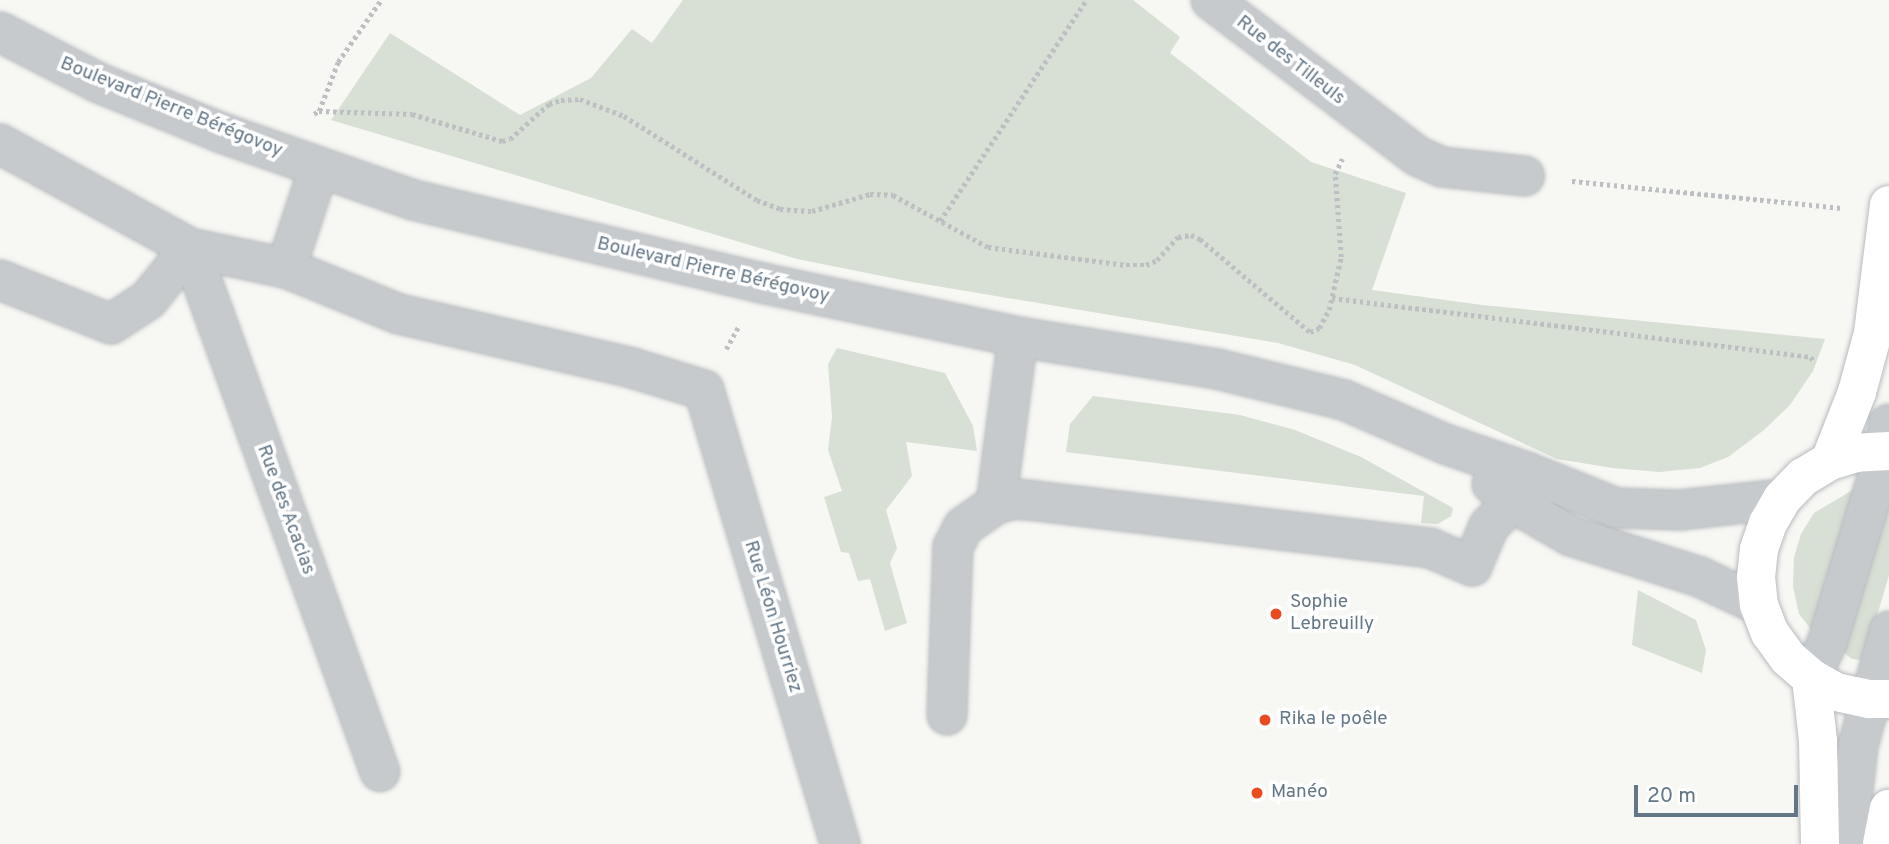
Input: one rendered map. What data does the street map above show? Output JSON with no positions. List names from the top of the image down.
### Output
{
  "streets": {
    "street": [
      "Rue des Tilleuls",
      "Boulevard Pierre Bérégovoy",
      "Rue des Acacias",
      "Rue Léon Hourriez"
    ]
  },
  "places": ["Sophie Lebreuilly", "Rika le poêle", "Manéo"],
  "scale_bar": "20 m"
}
